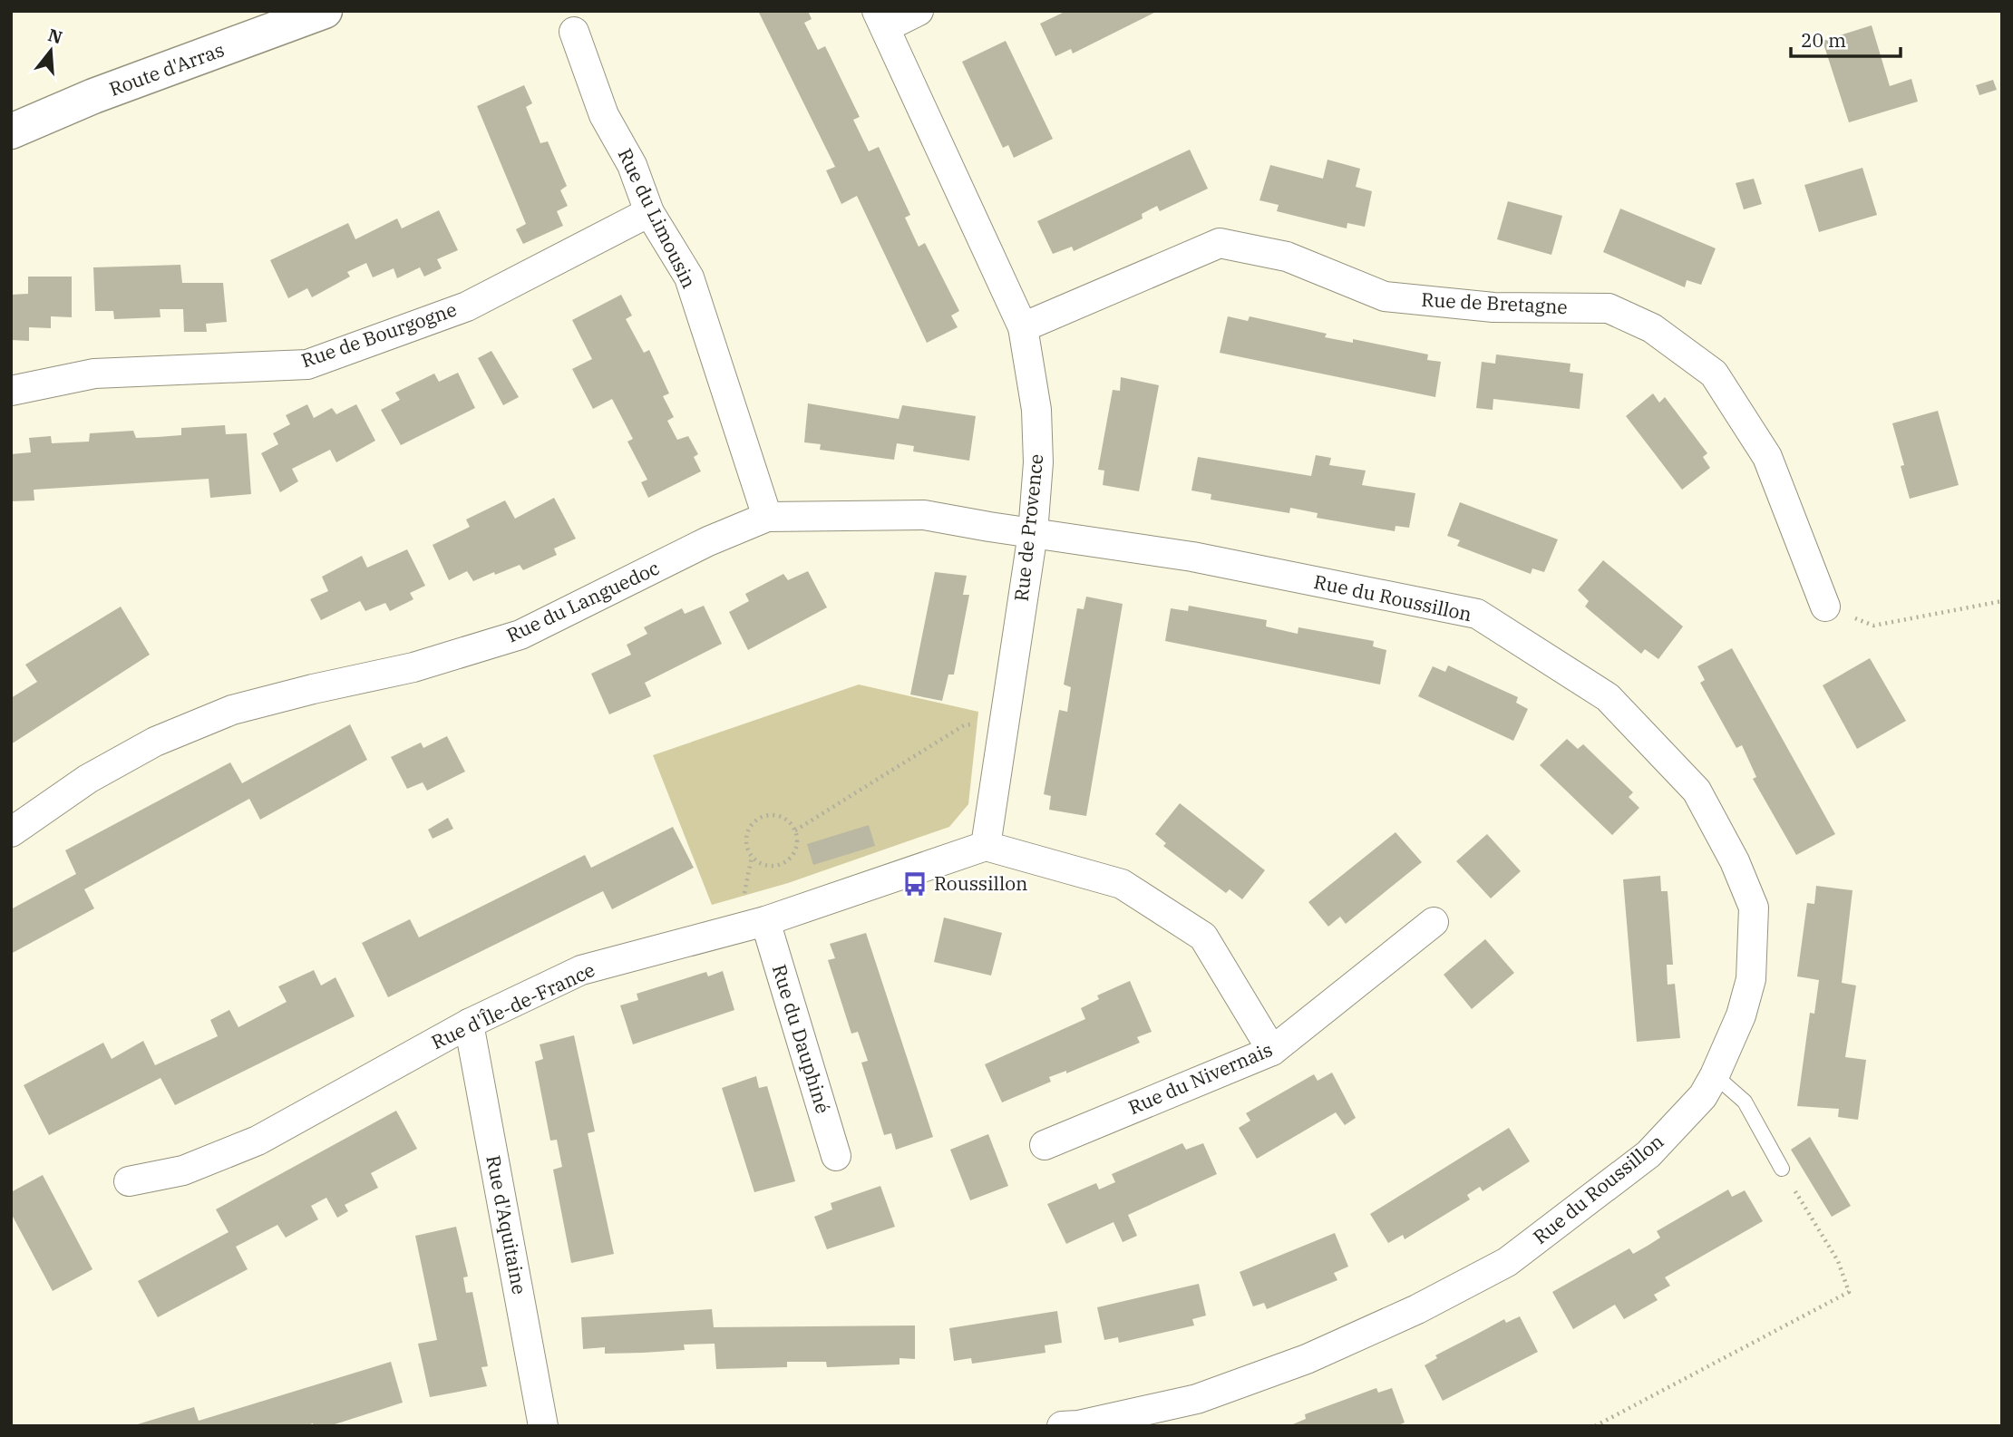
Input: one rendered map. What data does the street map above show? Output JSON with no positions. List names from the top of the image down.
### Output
{
  "streets": {
    "main road": ["Route d'Arras"],
    "street": [
      "Rue du Limousin",
      "Rue de Bretagne",
      "Rue de Bourgogne",
      "Rue de Provence",
      "Rue du Roussillon",
      "Rue du Languedoc",
      "Rue d'Île-de-France",
      "Rue du Dauphiné",
      "Rue du Nivernais",
      "Rue d'Aquitaine"
    ]
  },
  "crossings": [
    ["Rue du Limousin", "Rue de Bourgogne"],
    ["Rue du Limousin", "Rue du Languedoc"],
    ["Rue de Bretagne", "Rue de Provence"],
    ["Rue de Provence", "Rue du Roussillon"],
    ["Rue de Provence", "Rue du Languedoc"],
    ["Rue de Provence", "Rue d'Île-de-France"],
    ["Rue du Roussillon", "Rue du Languedoc"],
    ["Rue d'Île-de-France", "Rue du Dauphiné"],
    ["Rue d'Île-de-France", "Rue d'Aquitaine"]
  ],
  "places": {
    "bus stop": ["Roussillon"]
  },
  "scale_bar": "20 m",
  "north": "top"
}
